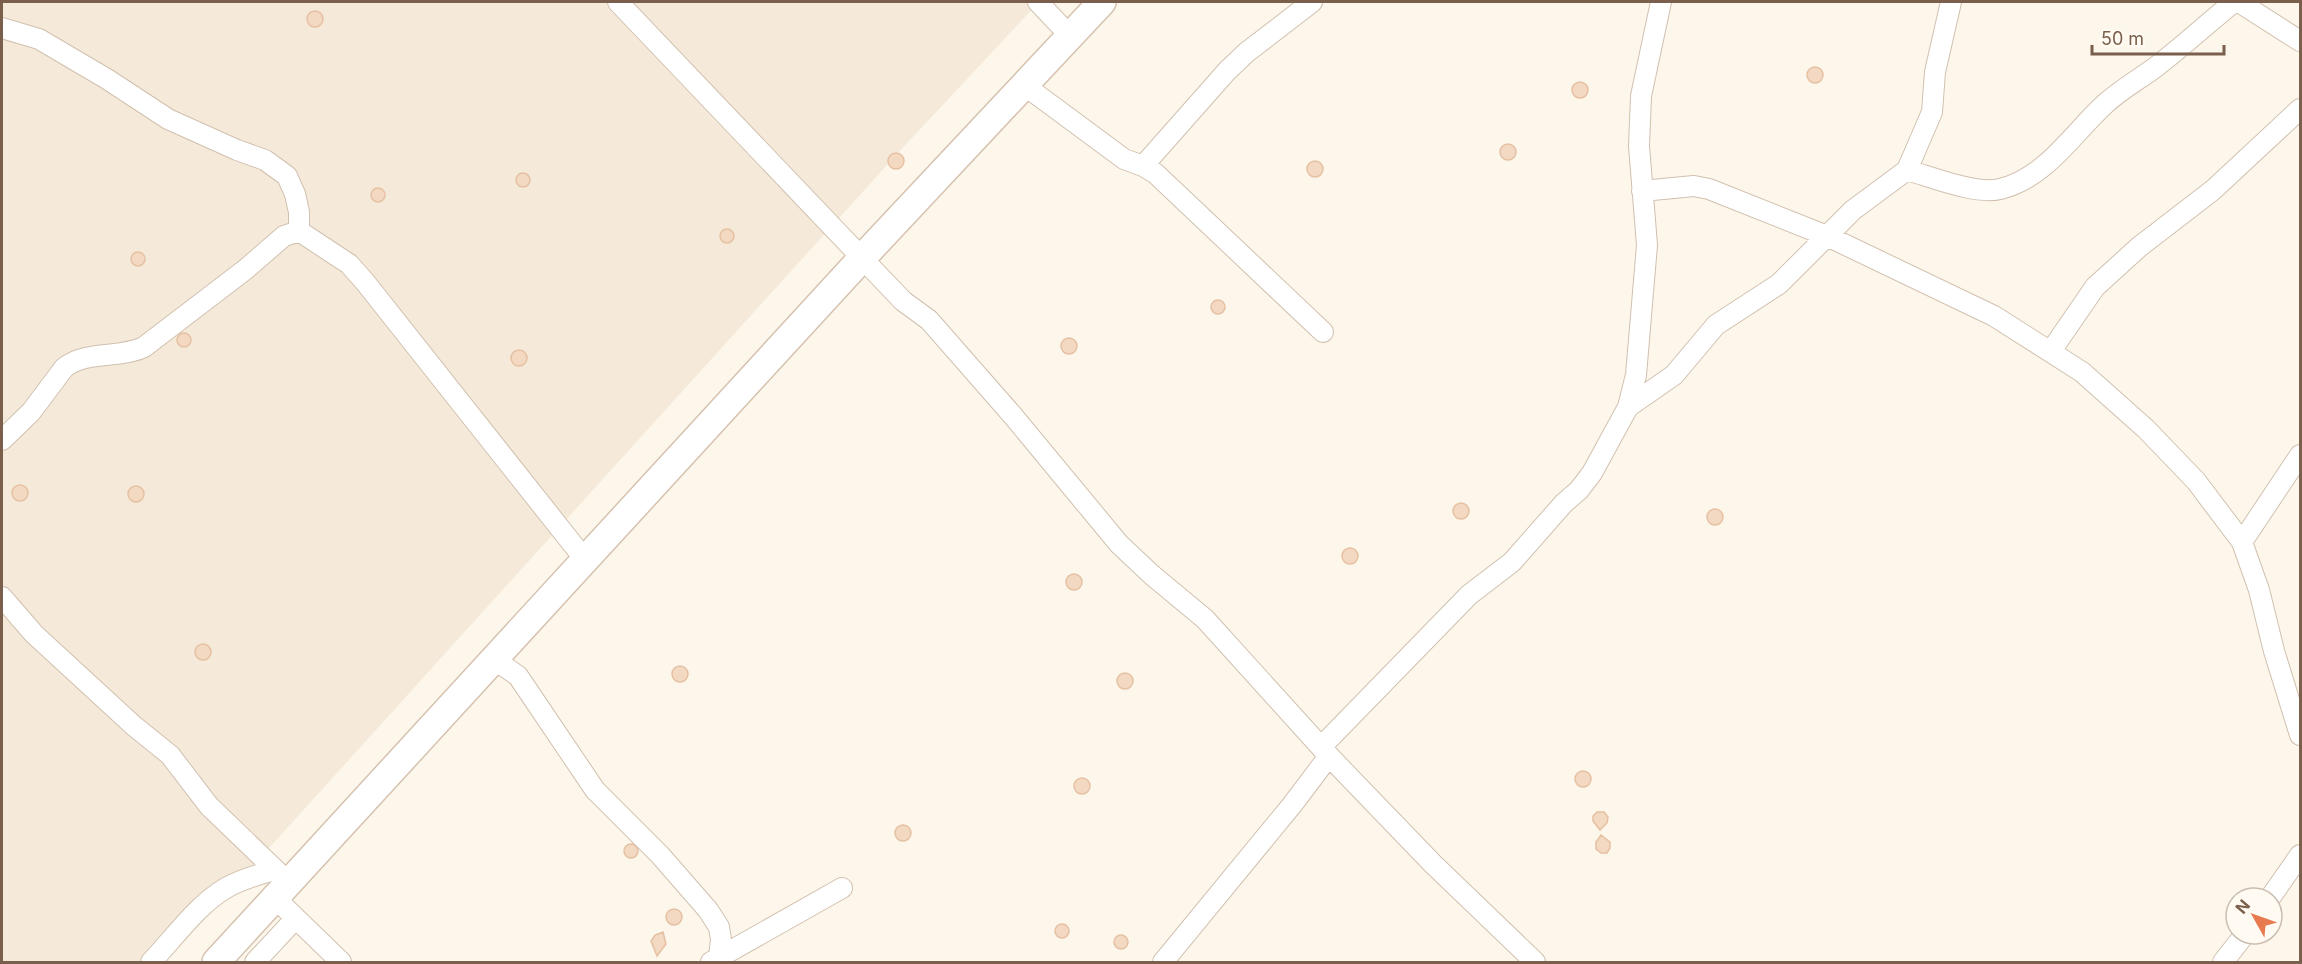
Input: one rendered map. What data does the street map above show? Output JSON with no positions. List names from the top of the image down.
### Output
{
  "scale_bar": "50 m",
  "north": "top left"
}
